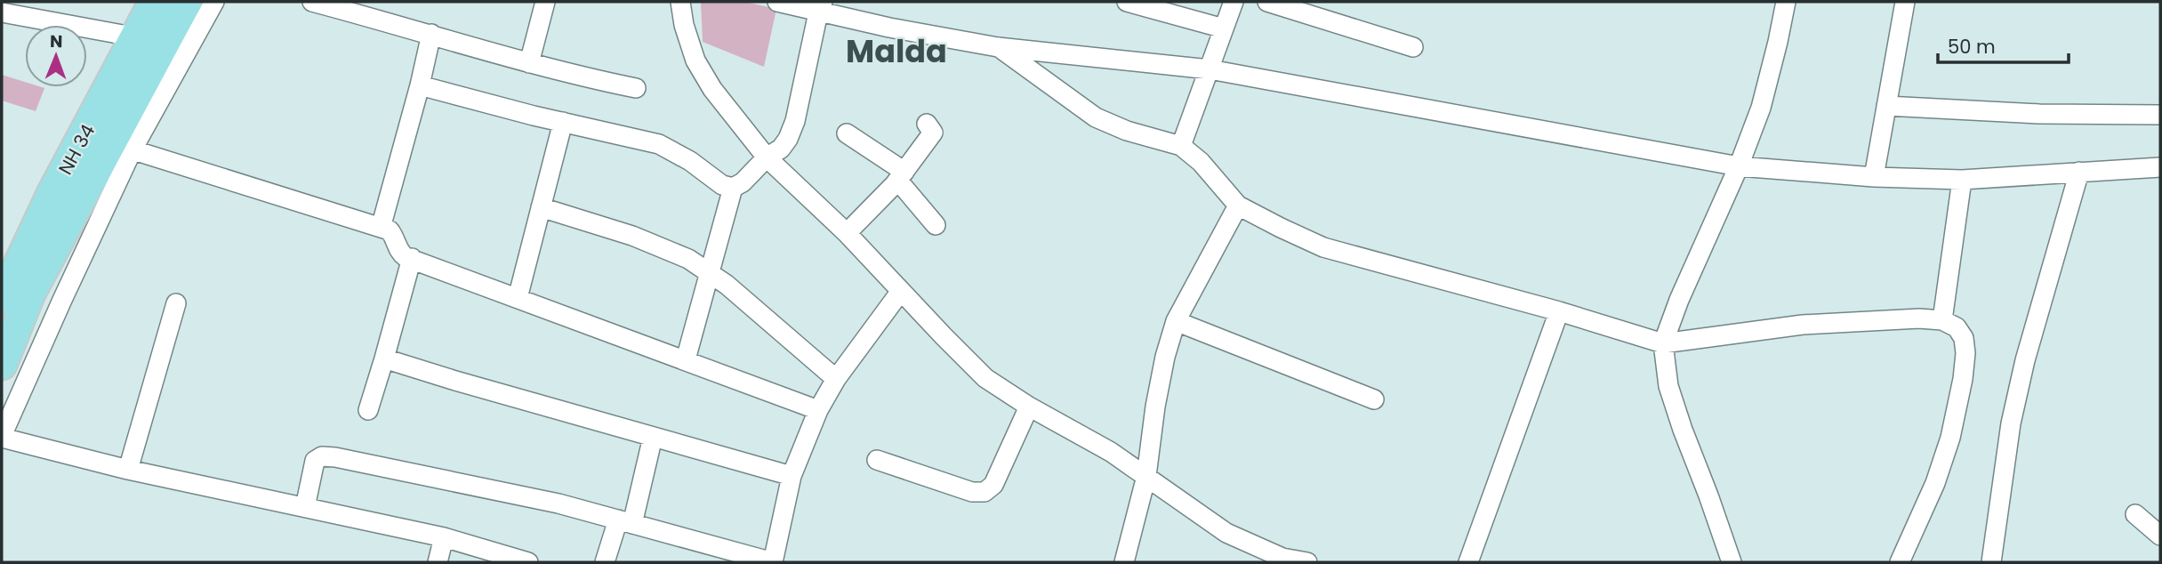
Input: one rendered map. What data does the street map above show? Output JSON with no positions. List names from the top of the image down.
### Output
{
  "streets": {
    "main road": ["NH 34"]
  },
  "districts": ["Malda"],
  "scale_bar": "50 m",
  "north": "top"
}
